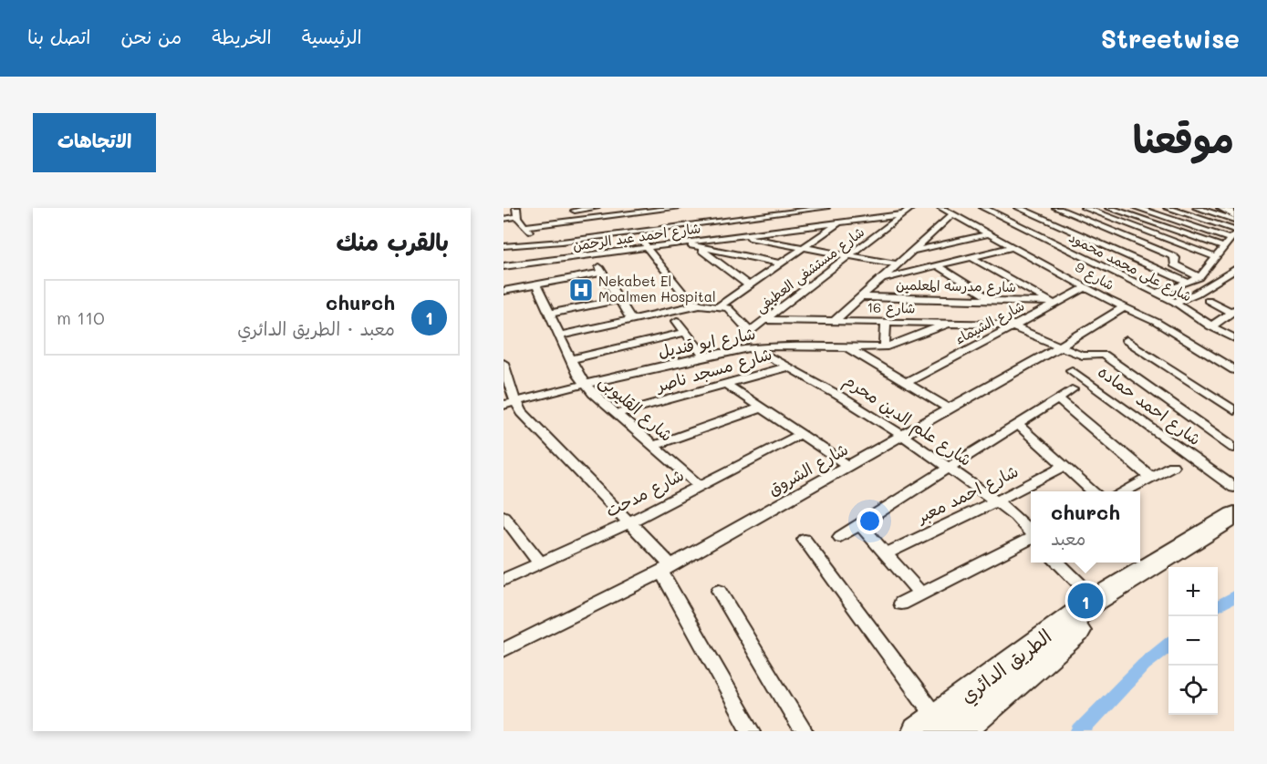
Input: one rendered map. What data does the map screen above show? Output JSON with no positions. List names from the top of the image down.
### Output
{
  "streets": {
    "highway": ["الطريق الدائري"],
    "street": [
      "شارع احمد عبد الرحمن",
      "شارع على محمد محمود",
      "شارع مستشفى العطيفى",
      "شارع 9",
      "شارع مدرسه المعلمين",
      "شارع 16",
      "شارع الشيماء",
      "شارع ابو قنديل",
      "شارع مسجد ناصر",
      "شارع احمد حماده",
      "شارع القليوبى",
      "شارع علم الدين محرم",
      "شارع الشروق",
      "شارع مدحت",
      "شارع احمد معبر"
    ]
  },
  "crossings": [
    ["شارع احمد عبد الرحمن", "شارع مستشفى العطيفى"],
    ["شارع مستشفى العطيفى", "شارع 16"],
    ["شارع 9", "شارع الشيماء"],
    ["شارع 9", "شارع الشروق"],
    ["شارع مدرسه المعلمين", "شارع 16"],
    ["شارع مدرسه المعلمين", "شارع الشيماء"],
    ["شارع 16", "شارع الشيماء"],
    ["شارع 16", "شارع ابو قنديل"],
    ["شارع ابو قنديل", "شارع القليوبى"],
    ["شارع ابو قنديل", "شارع علم الدين محرم"],
    ["شارع مسجد ناصر", "شارع القليوبى"],
    ["شارع مسجد ناصر", "شارع علم الدين محرم"],
    ["شارع القليوبى", "شارع مدحت"],
    ["شارع علم الدين محرم", "شارع الشروق"],
    ["شارع علم الدين محرم", "شارع احمد معبر"]
  ],
  "places": {
    "hospital": ["Nekabet El Moalmen Hospital"]
  },
  "page": {
    "header": "Streetwise",
    "nav": [
      "الرئيسية",
      "الخريطة",
      "من نحن",
      "اتصل بنا"
    ],
    "title": "موقعنا",
    "buttons": "الاتجاهات",
    "heading": "بالقرب منك",
    "list": [
      {
        "mark": "1",
        "name": "church",
        "note": "معبد · الطريق الدائري",
        "value": "110 m"
      }
    ],
    "popup": ["church", "معبد"],
    "map_buttons": ["+", "−"],
    "pins": "1"
  }
}
